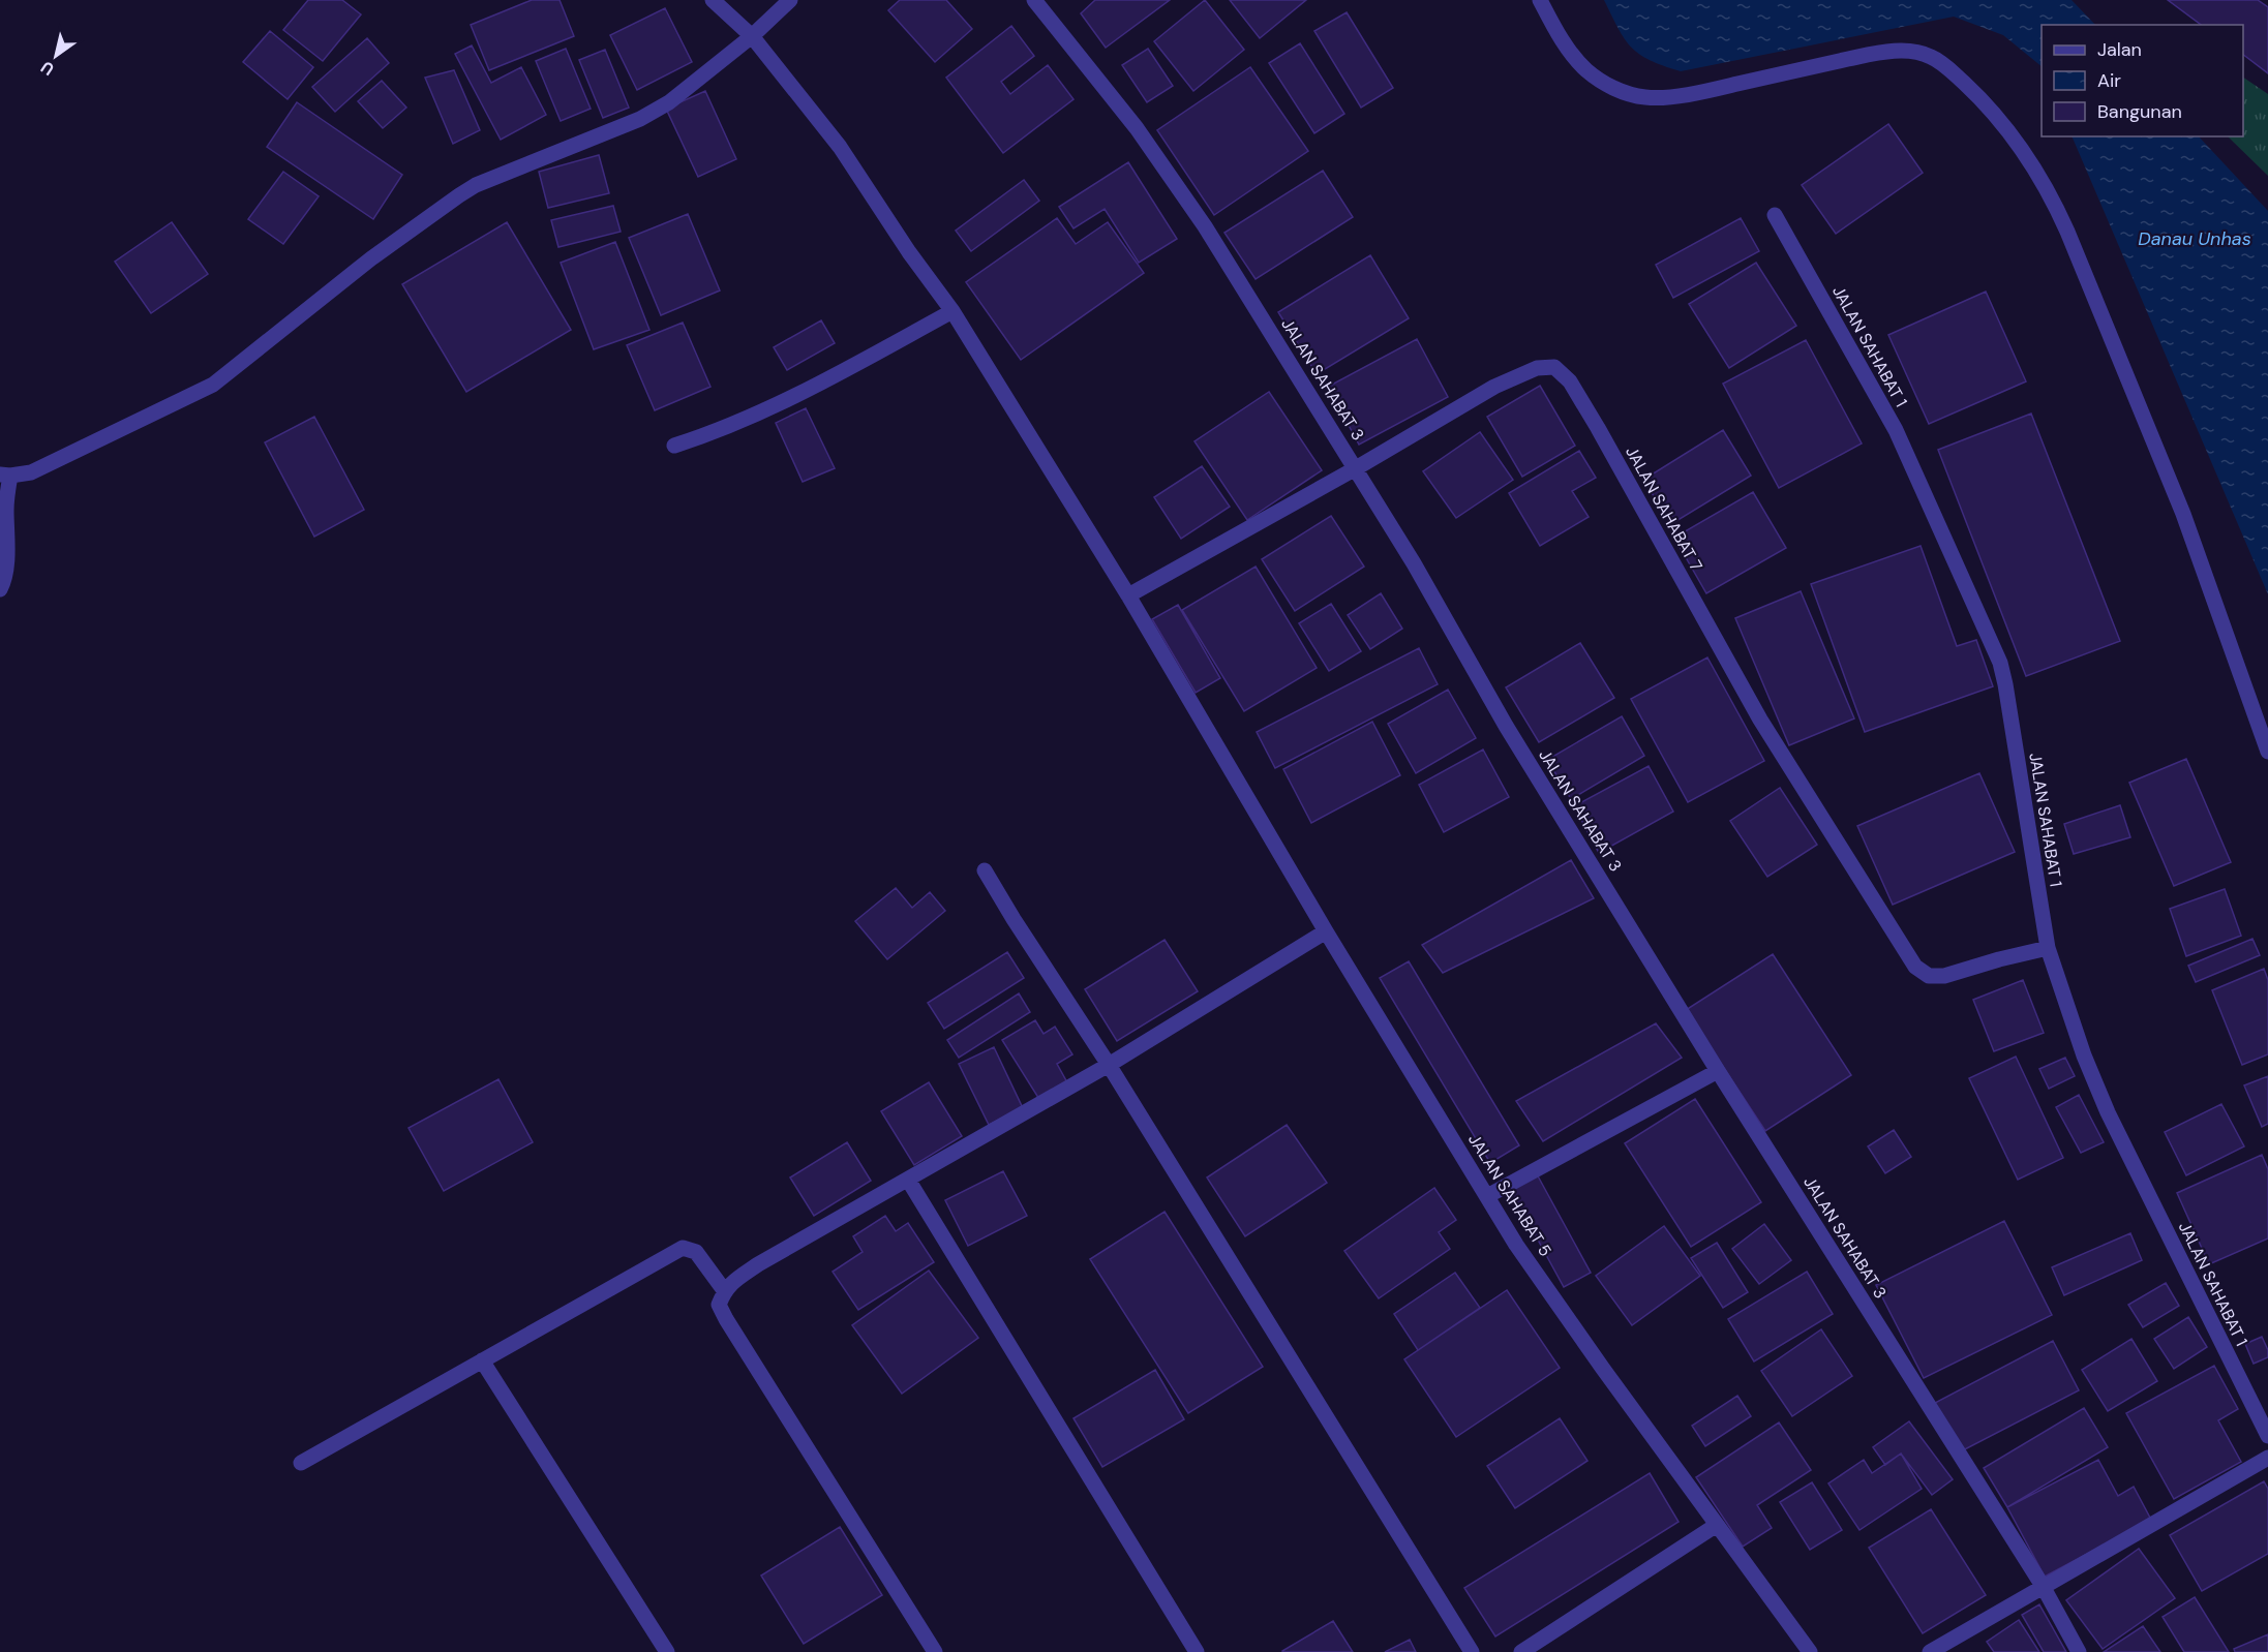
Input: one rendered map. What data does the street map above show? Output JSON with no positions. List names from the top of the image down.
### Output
{
  "streets": {
    "street": [
      "JALAN SAHABAT 1",
      "JALAN SAHABAT 3",
      "JALAN SAHABAT 7",
      "JALAN SAHABAT 5"
    ]
  },
  "crossings": [
    ["JALAN SAHABAT 1", "JALAN SAHABAT 7"],
    ["JALAN SAHABAT 3", "JALAN SAHABAT 7"],
    ["JALAN SAHABAT 7", "JALAN SAHABAT 5"]
  ],
  "water": ["Danau Unhas"],
  "legend": ["Jalan", "Air", "Bangunan"],
  "north": "bottom left"
}
